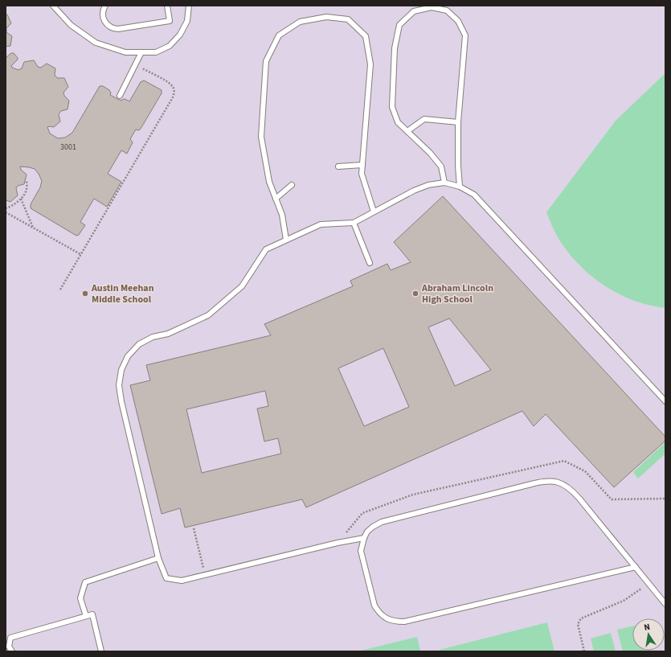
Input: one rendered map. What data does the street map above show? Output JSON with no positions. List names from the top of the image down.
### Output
{
  "places": ["Austin Meehan Middle School", "Abraham Lincoln High School"],
  "house_numbers": ["3001"],
  "north": "top"
}
